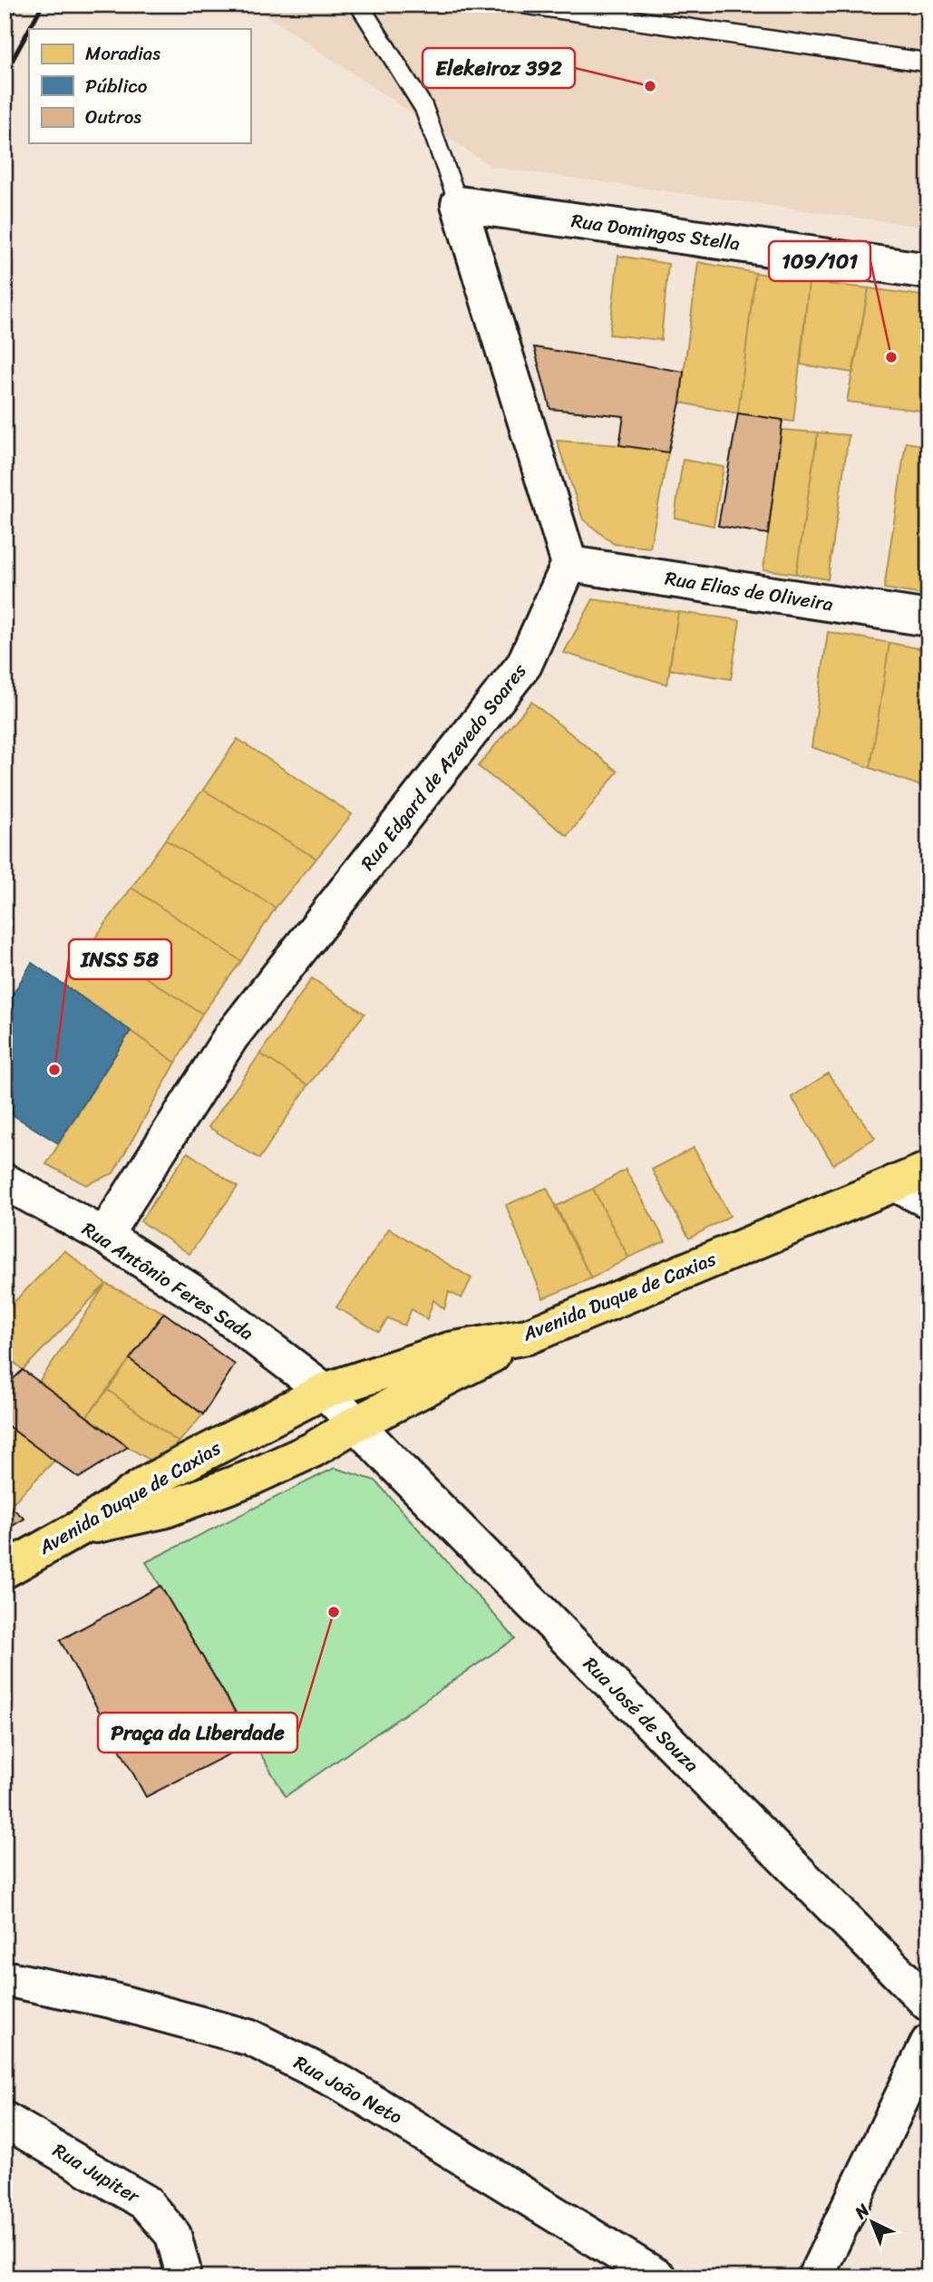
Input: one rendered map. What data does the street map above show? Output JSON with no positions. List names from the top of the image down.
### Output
{
  "streets": {
    "main road": ["Avenida Duque de Caxias"],
    "street": [
      "Rua Domingos Stella",
      "Rua Elias de Oliveira",
      "Rua Edgard de Azevedo Soares",
      "Rua Antônio Feres Sada",
      "Rua José de Souza",
      "Rua João Neto",
      "Rua Jupiter"
    ]
  },
  "crossings": [
    ["Rua Elias de Oliveira", "Rua Edgard de Azevedo Soares"],
    ["Rua Edgard de Azevedo Soares", "Rua Antônio Feres Sada"],
    ["Rua Antônio Feres Sada", "Avenida Duque de Caxias"],
    ["Rua Antônio Feres Sada", "Rua José de Souza"]
  ],
  "places": [
    "Elekeiroz 392",
    "109/101",
    "INSS 58",
    "Praça da Liberdade"
  ],
  "legend": ["Moradias", "Público", "Outros"],
  "north": "top left"
}
